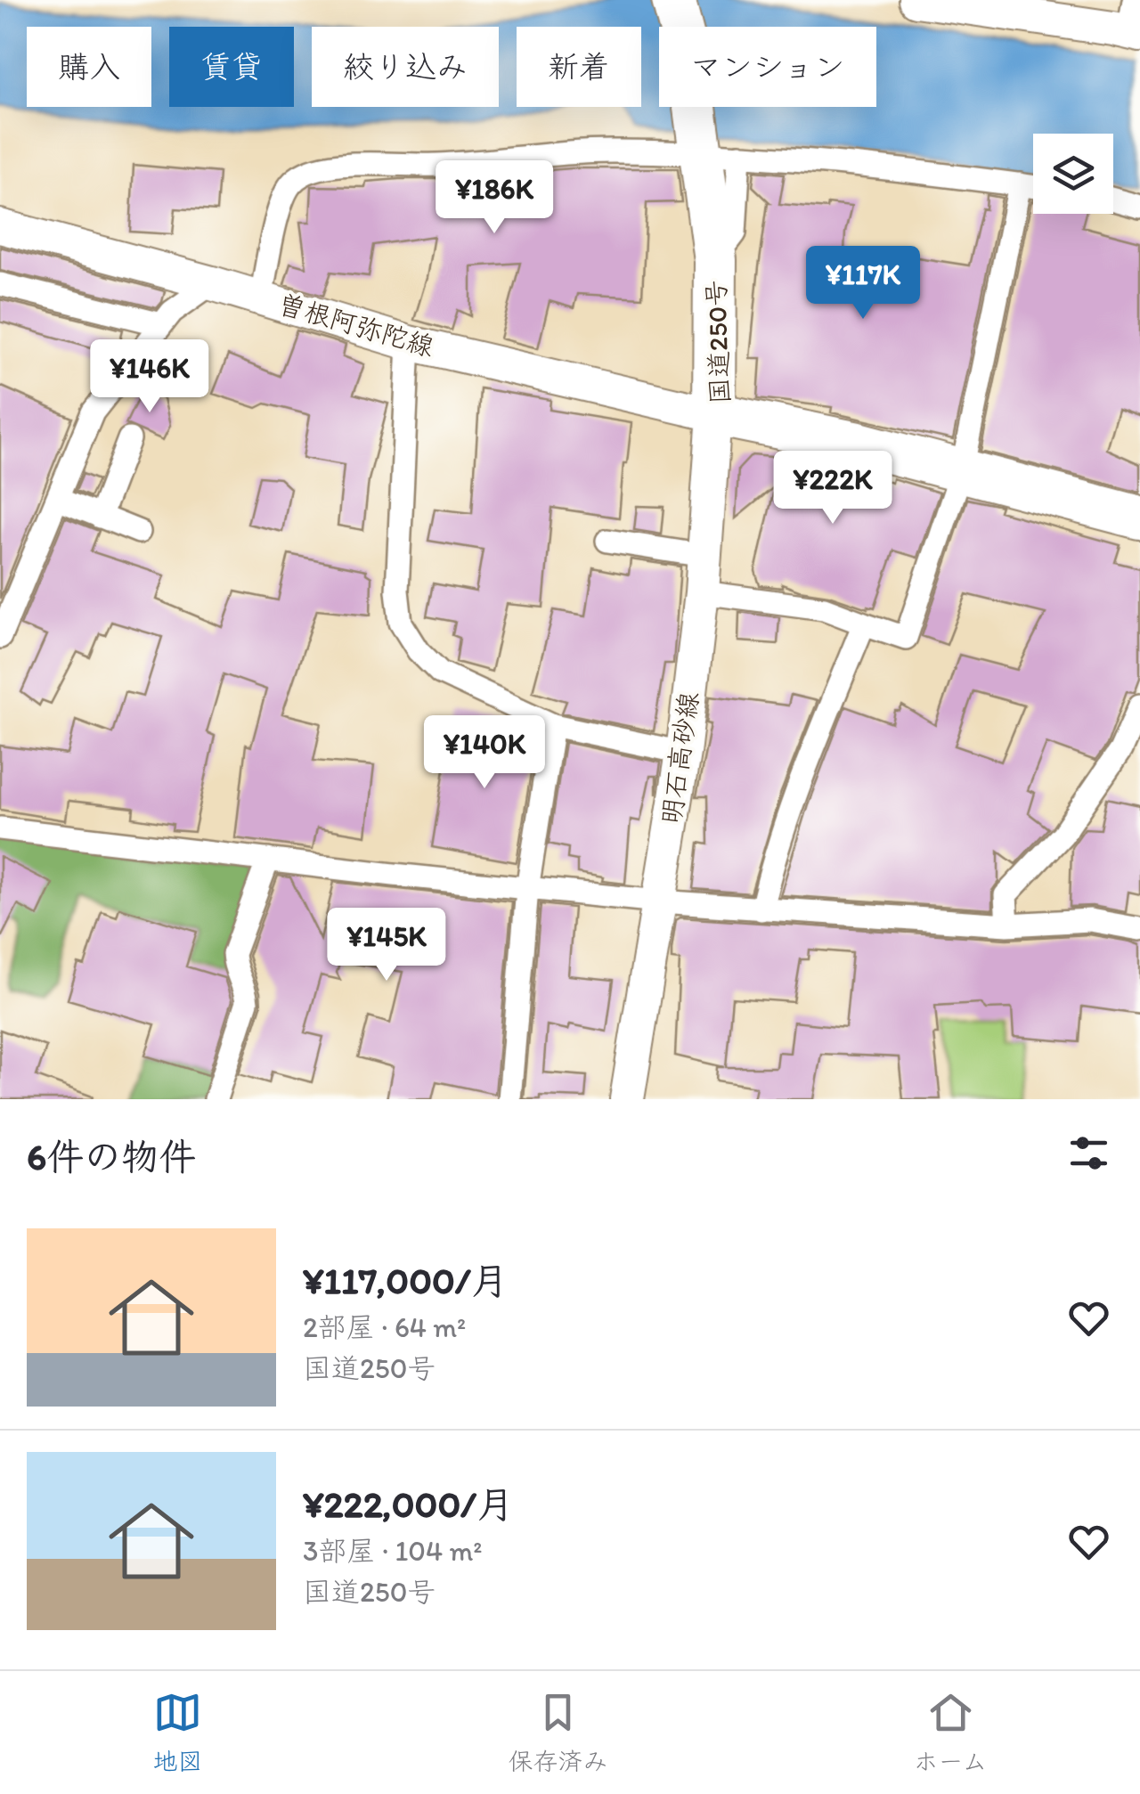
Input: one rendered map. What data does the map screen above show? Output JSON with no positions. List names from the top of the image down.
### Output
{
  "streets": {
    "highway": ["国道250号"],
    "main road": ["曽根阿弥陀線", "明石高砂線"]
  },
  "crossings": [
    ["曽根阿弥陀線", "国道250号"],
    ["曽根阿弥陀線", "明石高砂線"],
    ["国道250号", "明石高砂線"]
  ],
  "page": {
    "chip": [
      "購入",
      "賃貸",
      "絞り込み",
      "新着",
      "マンション"
    ],
    "price": [
      "¥186K",
      "¥117K",
      "¥146K",
      "¥222K",
      "¥140K",
      "¥145K"
    ],
    "heading": "6件の物件",
    "list": [
      {
        "name": "¥117,000/月",
        "note": "2部屋 · 64 m² · 国道250号"
      },
      {
        "name": "¥222,000/月",
        "note": "3部屋 · 104 m² · 国道250号"
      }
    ],
    "tabs": ["地図", "保存済み", "ホーム"]
  }
}
